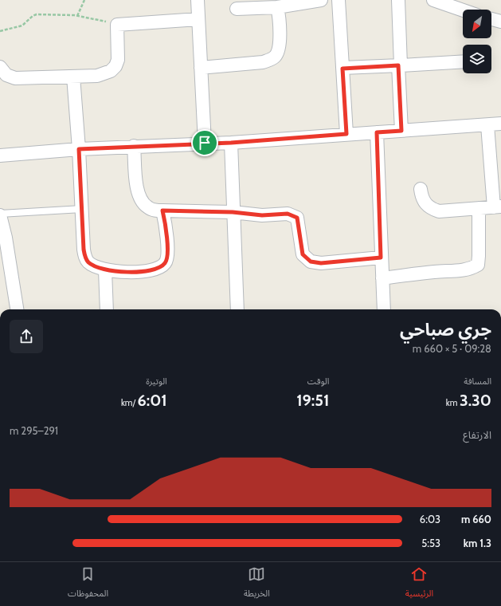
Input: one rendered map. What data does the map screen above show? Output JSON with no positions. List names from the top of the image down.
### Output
{
  "north": "bottom left",
  "page": {
    "heading": ["جري صباحي", "09:28 · 5 × 660 m"],
    "stats": [
      ["المسافة", "3.30 km"],
      ["الوقت", "19:51"],
      ["الوتيرة", "6:01 /km"]
    ],
    "chart": ["الارتفاع", "291–295 m"],
    "list": [
      {
        "name": "660 m",
        "note": "6:03"
      },
      {
        "name": "1.3 km",
        "note": "5:53"
      }
    ],
    "tabs": ["الرئيسية", "الخريطة", "المحفوظات"]
  }
}
